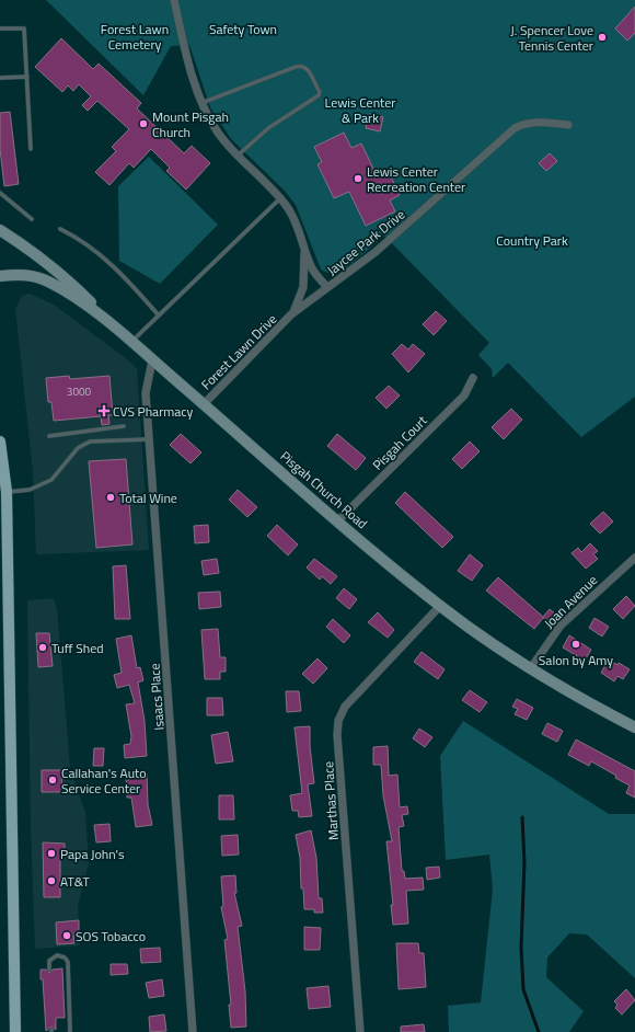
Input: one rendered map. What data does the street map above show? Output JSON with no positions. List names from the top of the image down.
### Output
{
  "streets": {
    "main road": ["Pisgah Church Road"],
    "street": [
      "Jaycee Park Drive",
      "Forest Lawn Drive",
      "Pisgah Court",
      "Joan Avenue",
      "Isaacs Place",
      "Marthas Place"
    ]
  },
  "crossings": [
    ["Jaycee Park Drive", "Forest Lawn Drive"],
    ["Forest Lawn Drive", "Pisgah Church Road"],
    ["Pisgah Court", "Pisgah Church Road"],
    ["Pisgah Church Road", "Joan Avenue"],
    ["Pisgah Church Road", "Isaacs Place"],
    ["Pisgah Church Road", "Marthas Place"]
  ],
  "parks": [
    "Forest Lawn Cemetery",
    "Safety Town",
    "Lewis Center & Park",
    "Country Park"
  ],
  "places": {
    "other": [
      "J. Spencer Love Tennis Center",
      "Mount Pisgah Church",
      "Lewis Center Recreation Center",
      "Total Wine",
      "Salon by Amy",
      "Tuff Shed",
      "Callahan's Auto Service Center",
      "Papa John's",
      "AT&T",
      "SOS Tobacco"
    ],
    "health": ["CVS Pharmacy"]
  },
  "house_numbers": ["3000"]
}
